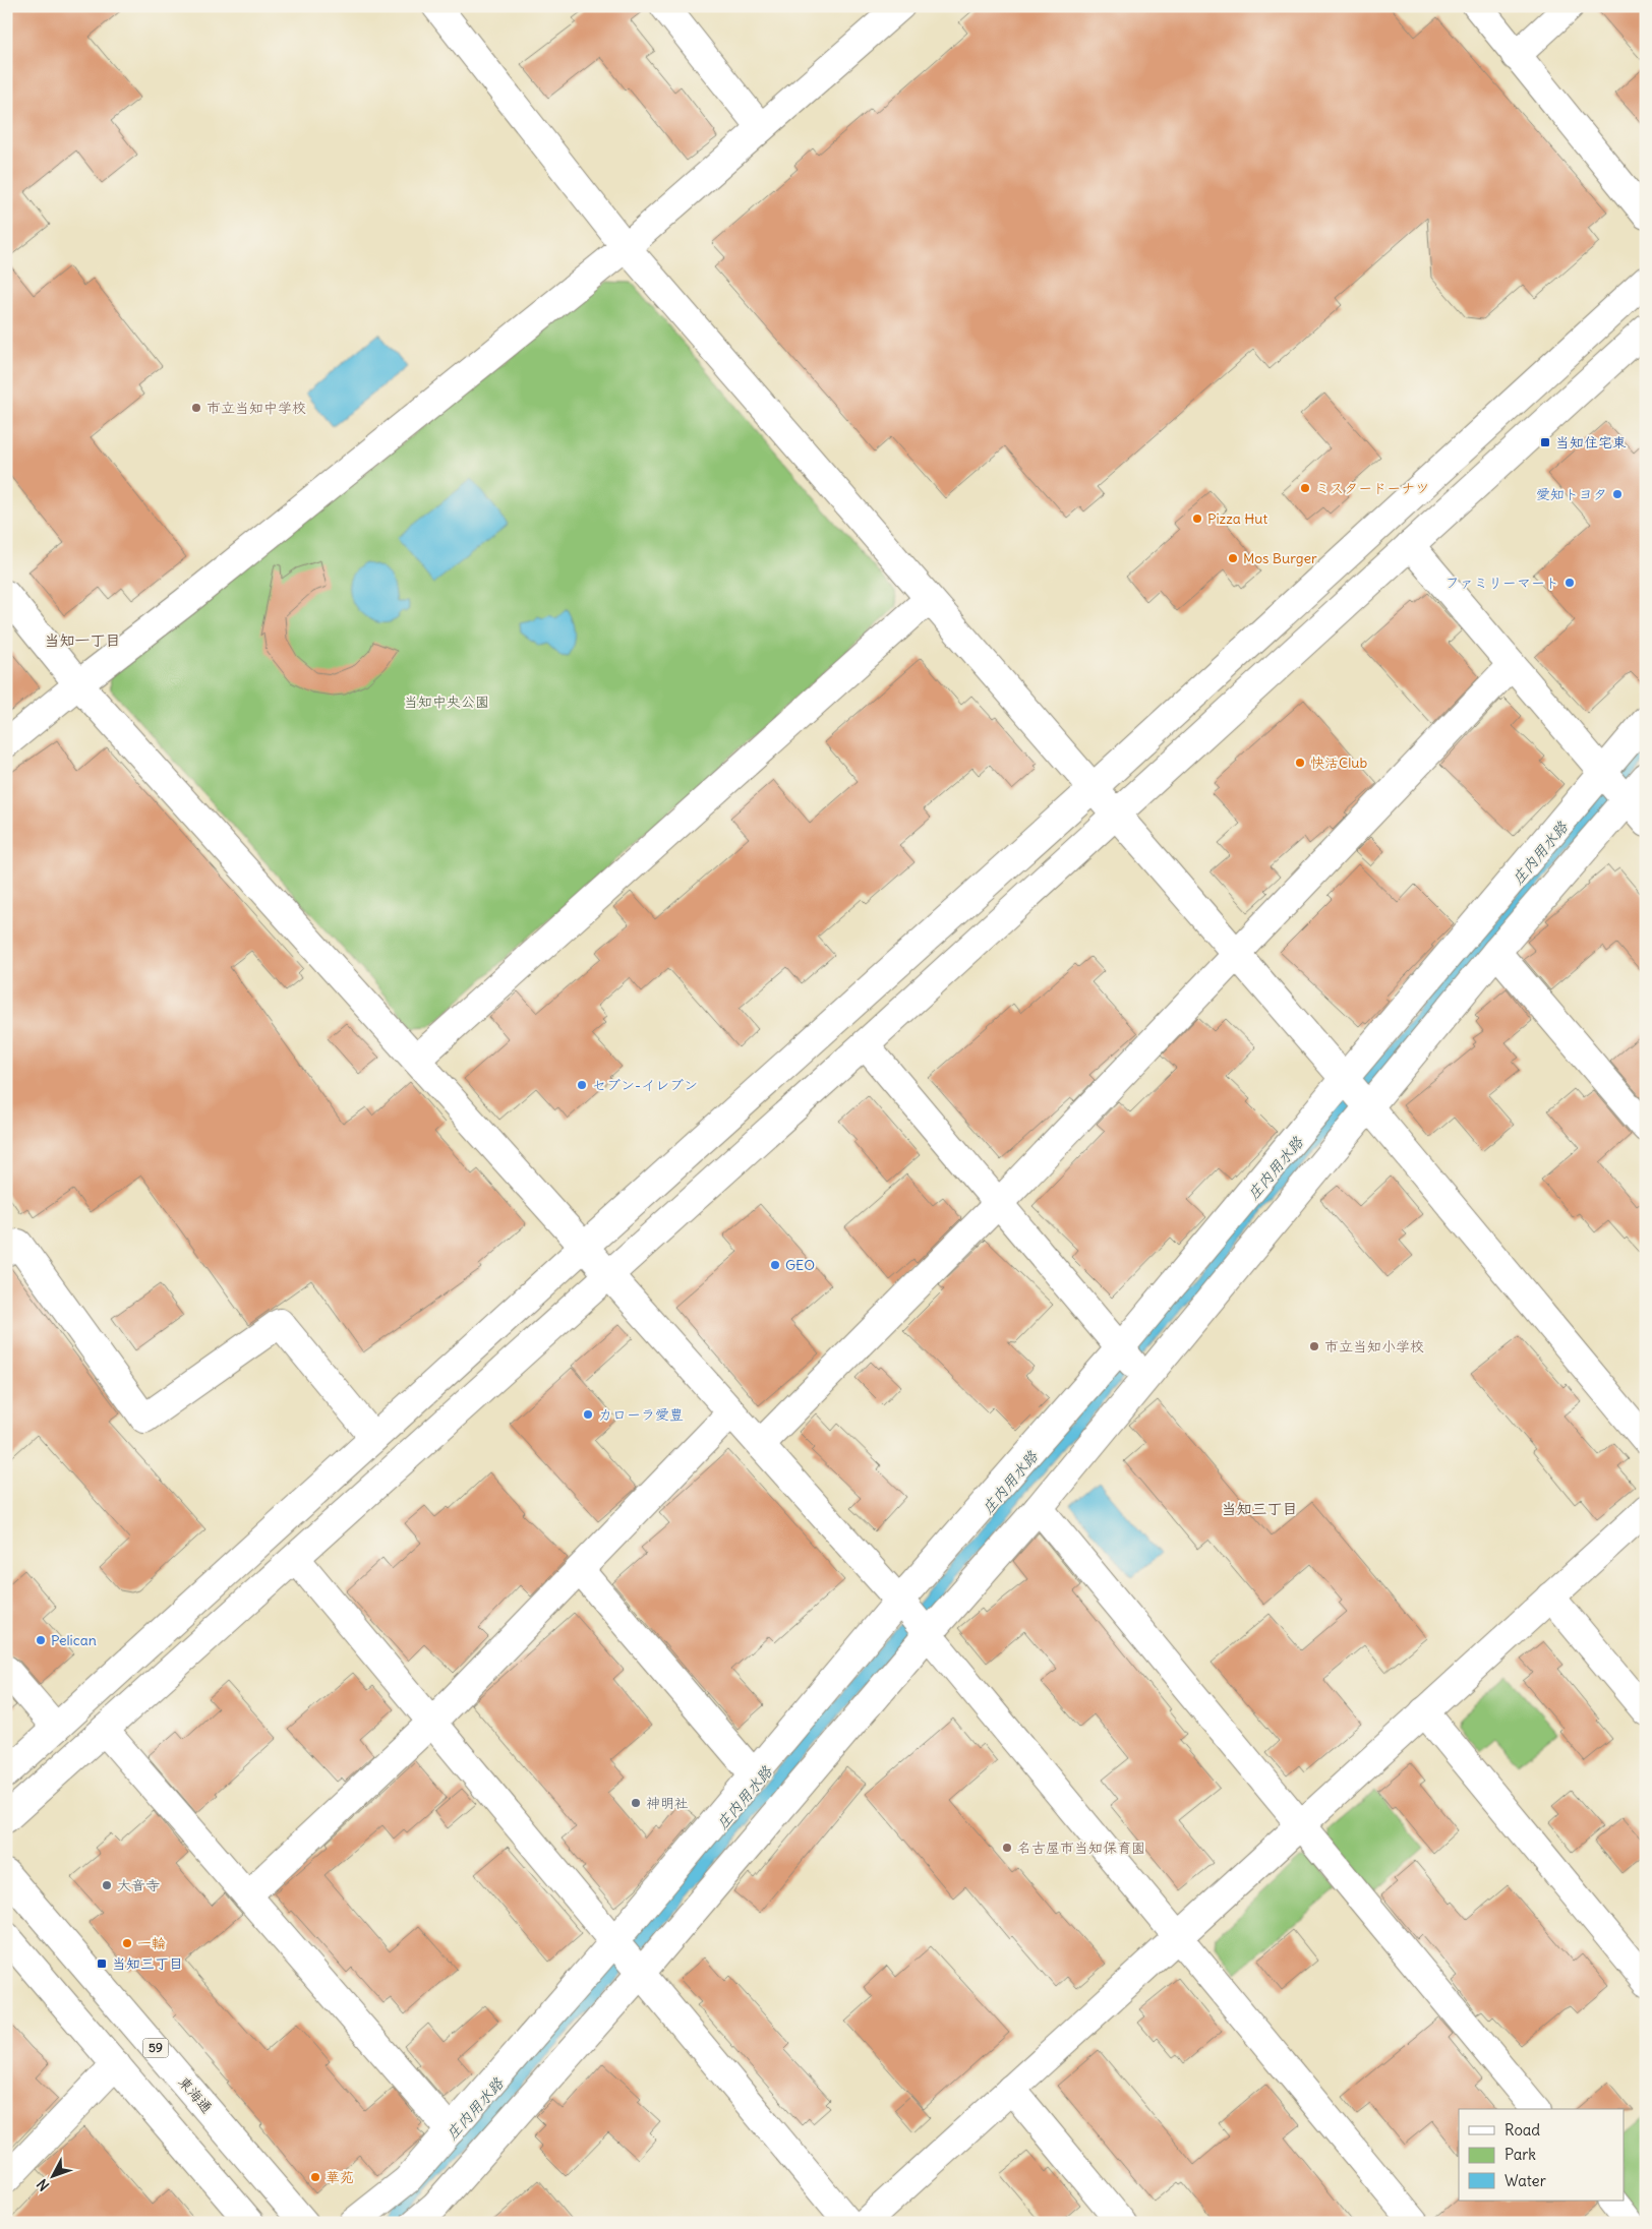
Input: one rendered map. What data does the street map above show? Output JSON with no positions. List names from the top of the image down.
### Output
{
  "streets": {
    "street": ["59", "東海通"]
  },
  "districts": ["当知一丁目", "当知三丁目"],
  "water": ["庄内用水路"],
  "parks": ["当知中央公園"],
  "places": {
    "other": [
      "市立当知中学校",
      "ミスタードーナツ",
      "愛知トヨタ",
      "Pizza Hut",
      "Mos Burger",
      "ファミリーマート",
      "快活Club",
      "セブン-イレブン",
      "GEO",
      "市立当知小学校",
      "カローラ愛豊",
      "Pelican",
      "神明社",
      "名古屋市当知保育園",
      "大音寺",
      "一輪",
      "華苑"
    ],
    "transit": ["当知住宅東", "当知三丁目"]
  },
  "legend": ["Road", "Park", "Water"],
  "north": "bottom left"
}
